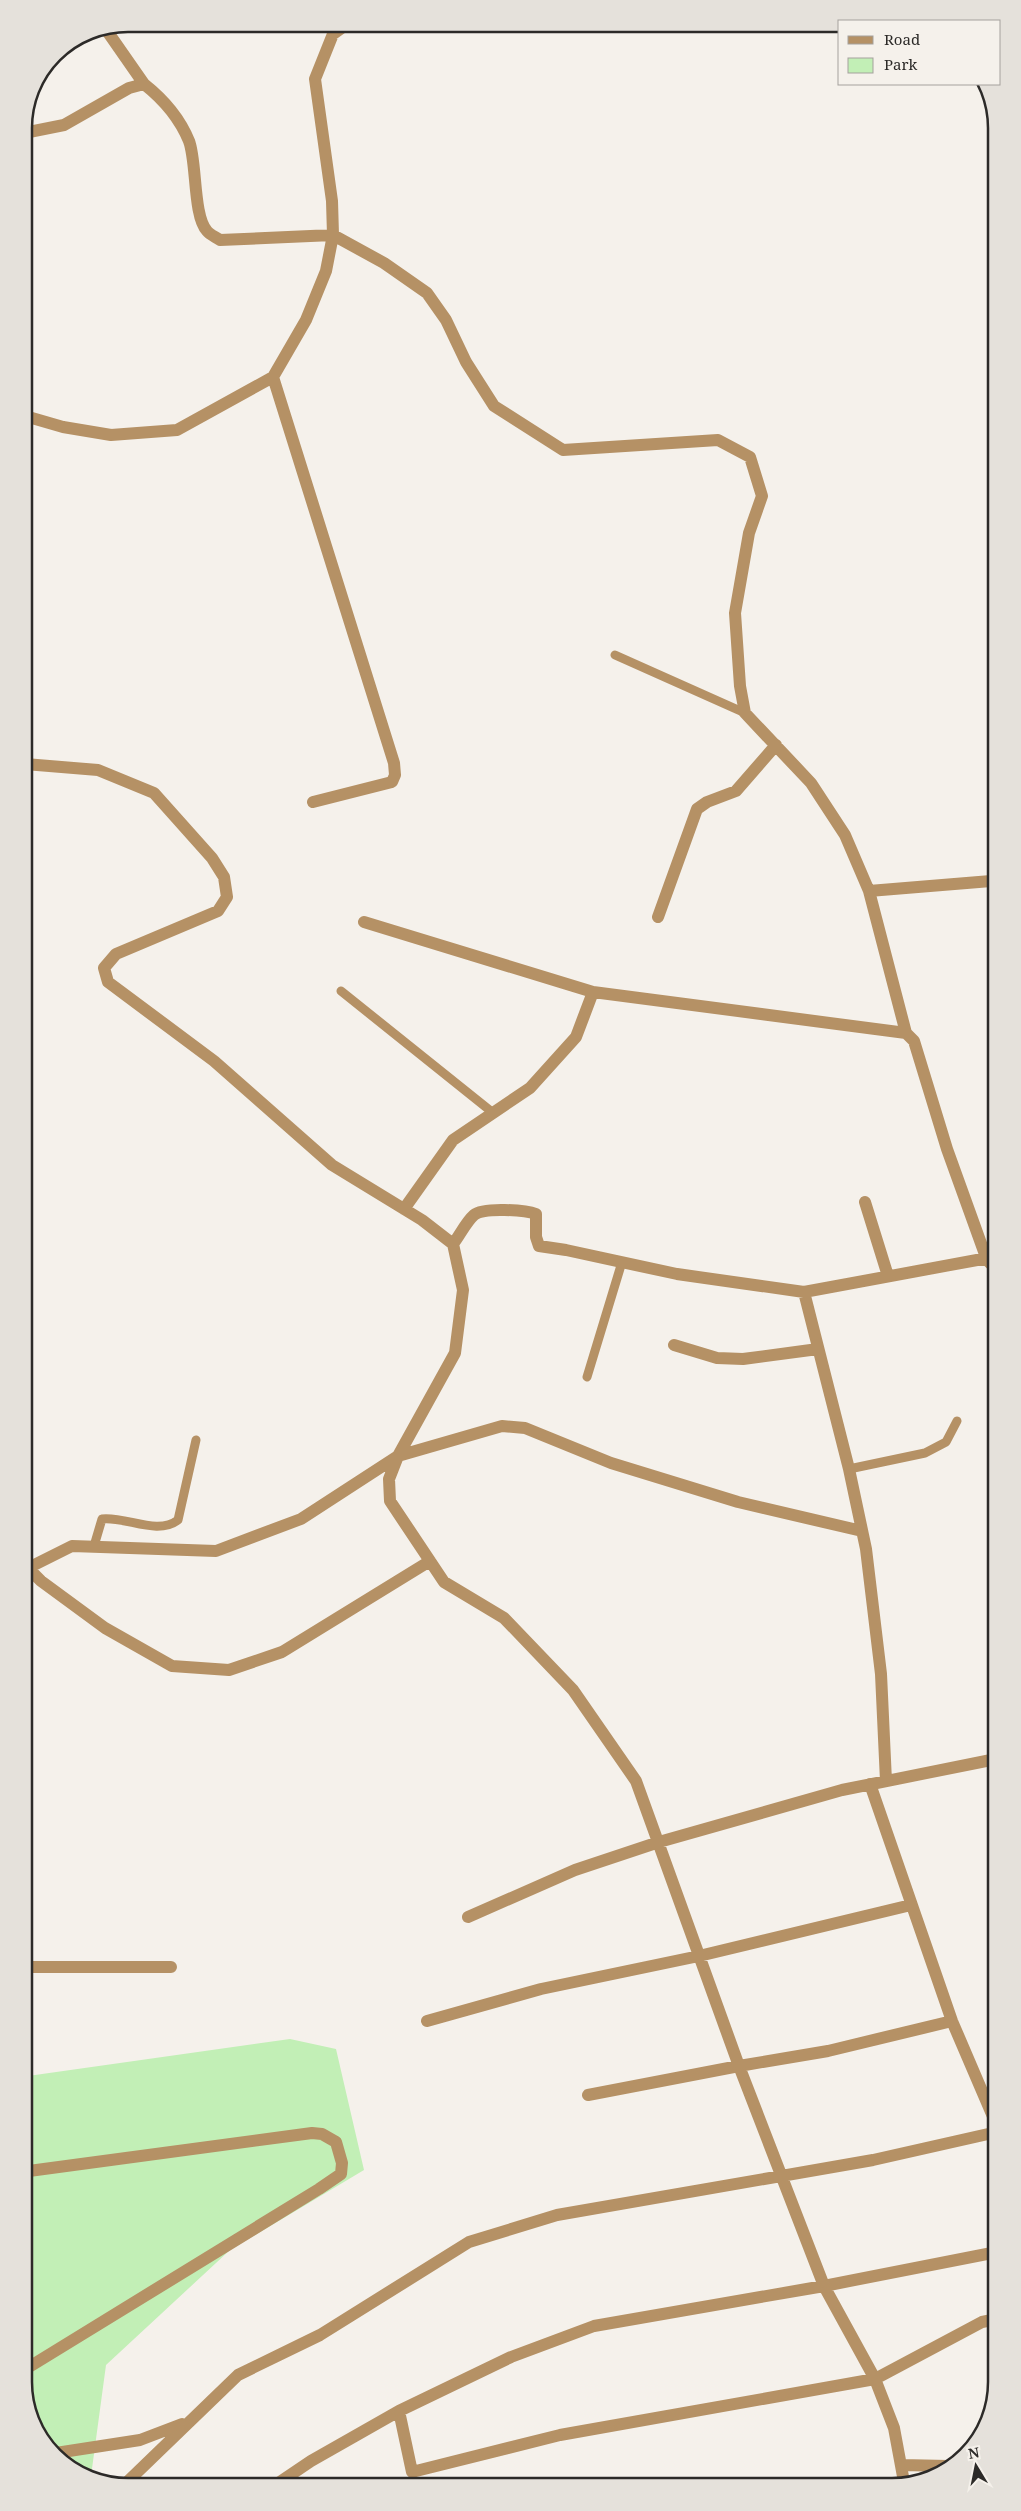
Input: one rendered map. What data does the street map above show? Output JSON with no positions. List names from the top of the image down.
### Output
{
  "legend": ["Road", "Park"],
  "north": "top"
}
